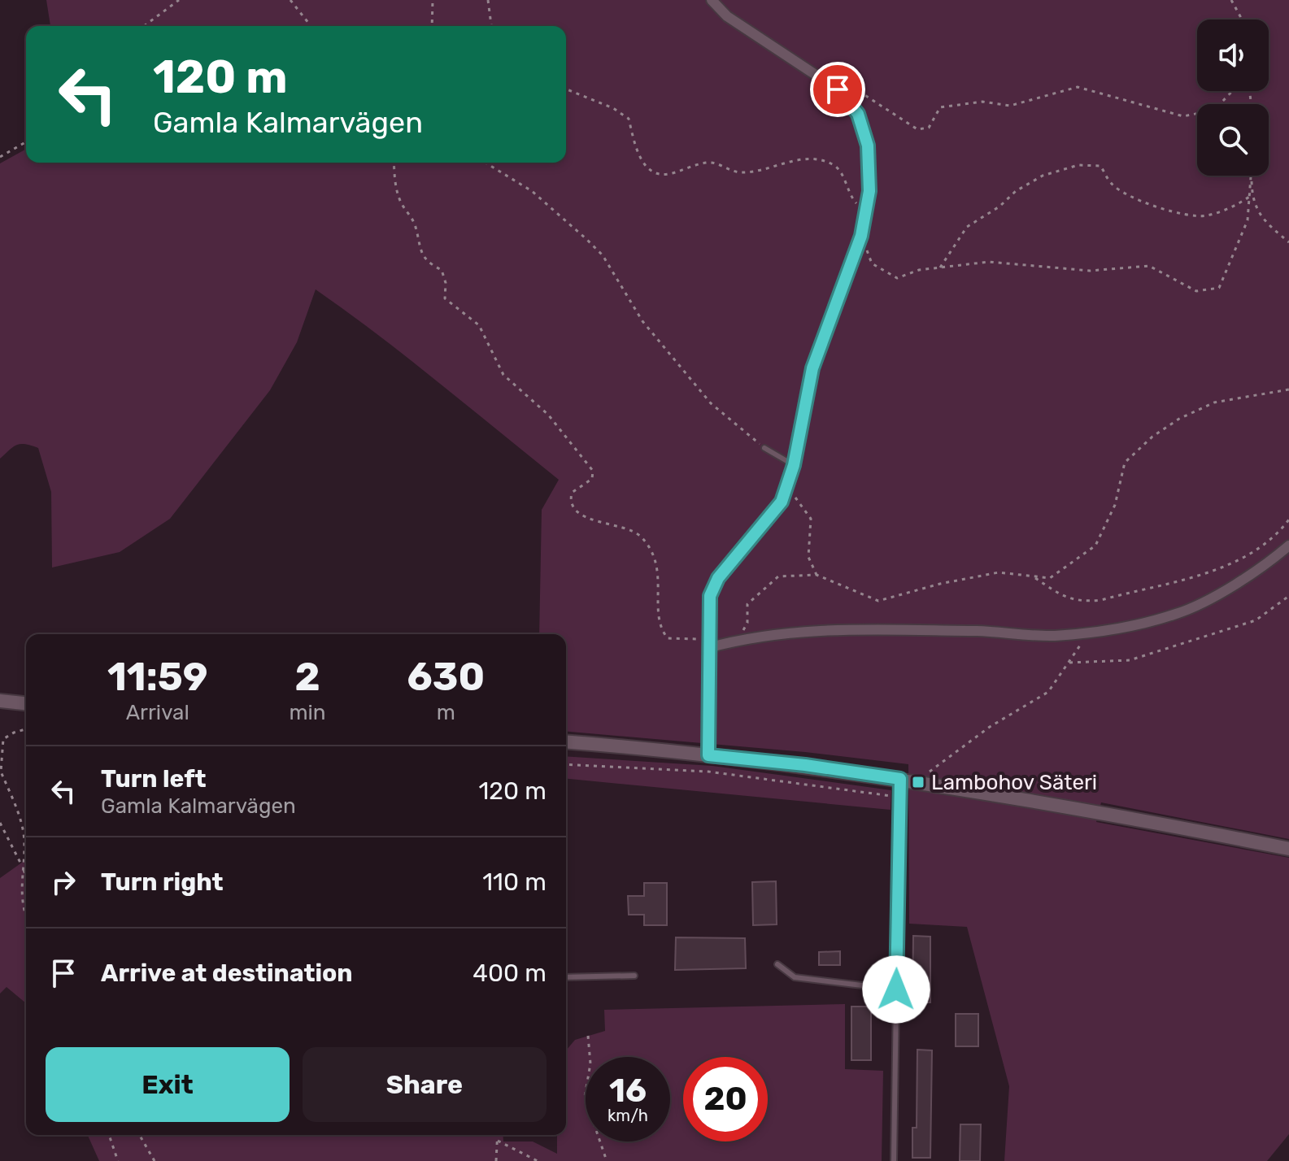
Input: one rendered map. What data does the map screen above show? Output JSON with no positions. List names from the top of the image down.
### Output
{
  "places": {
    "transit": ["Lambohov Säteri"]
  },
  "page": {
    "turn": ["120 m", "Gamla Kalmarvägen"],
    "eta": [
      "11:59",
      "Arrival",
      "2",
      "min",
      "630",
      "m"
    ],
    "list": [
      {
        "name": "Turn left",
        "note": "Gamla Kalmarvägen",
        "value": "120 m"
      },
      {
        "name": "Turn right",
        "value": "110 m"
      },
      {
        "name": "Arrive at destination",
        "value": "400 m"
      }
    ],
    "buttons": ["Exit", "Share"],
    "speed": "16 km/h",
    "limit": "20"
  }
}
